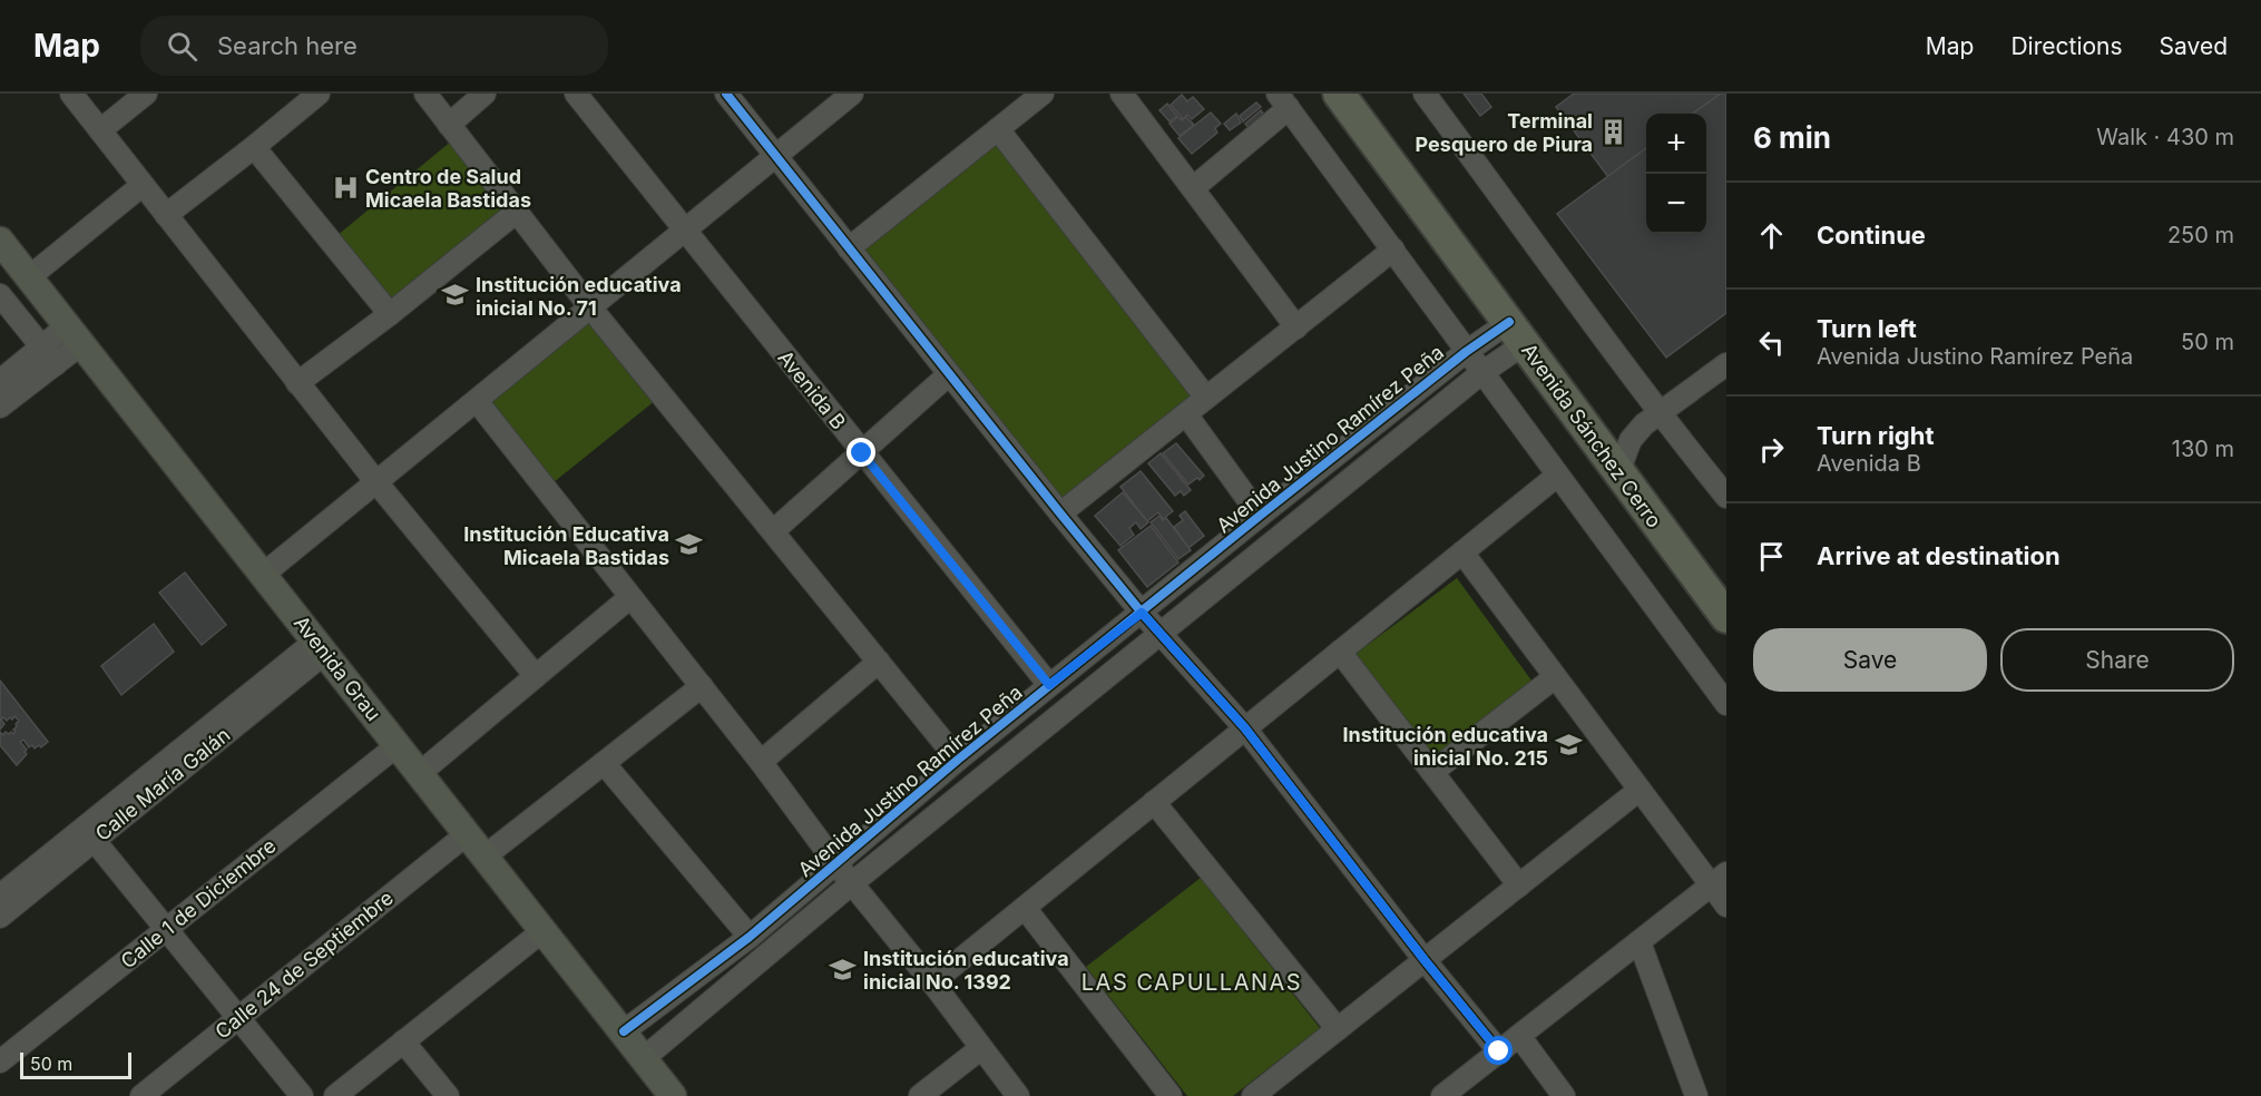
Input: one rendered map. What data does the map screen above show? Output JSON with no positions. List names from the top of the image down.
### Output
{
  "streets": {
    "highway": ["Avenida Sánchez Cerro"],
    "main road": ["Avenida Grau"],
    "street": [
      "Avenida B",
      "Avenida Justino Ramírez Peña",
      "Calle María Galán",
      "Calle 1 de Diciembre",
      "Calle 24 de Septiembre"
    ]
  },
  "crossings": [
    ["Avenida B", "Avenida Justino Ramírez Peña"],
    ["Avenida Sánchez Cerro", "Avenida Justino Ramírez Peña"],
    ["Avenida Justino Ramírez Peña", "Avenida Grau"],
    ["Avenida Grau", "Calle María Galán"],
    ["Avenida Grau", "Calle 1 de Diciembre"],
    ["Avenida Grau", "Calle 24 de Septiembre"]
  ],
  "districts": ["LAS CAPULLANAS"],
  "places": {
    "building": ["Terminal Pesquero de Piura"],
    "hospital": ["Centro de Salud Micaela Bastidas"],
    "school or university": [
      "Institución educativa inicial No. 71",
      "Institución Educativa Micaela Bastidas",
      "Institución educativa inicial No. 215",
      "Institución educativa inicial No. 1392"
    ]
  },
  "scale_bar": "50 m",
  "page": {
    "header": "Map",
    "search": "Search here",
    "nav": ["Map", "Directions", "Saved"],
    "heading": ["6 min", "Walk · 430 m"],
    "map_buttons": ["+", "−"],
    "list": [
      ["Continue", "250 m"],
      ["Turn left", "Avenida Justino Ramírez Peña", "50 m"],
      ["Turn right", "Avenida B", "130 m"],
      "Arrive at destination"
    ],
    "buttons": ["Save", "Share"],
    "scale": "50 m"
  }
}
